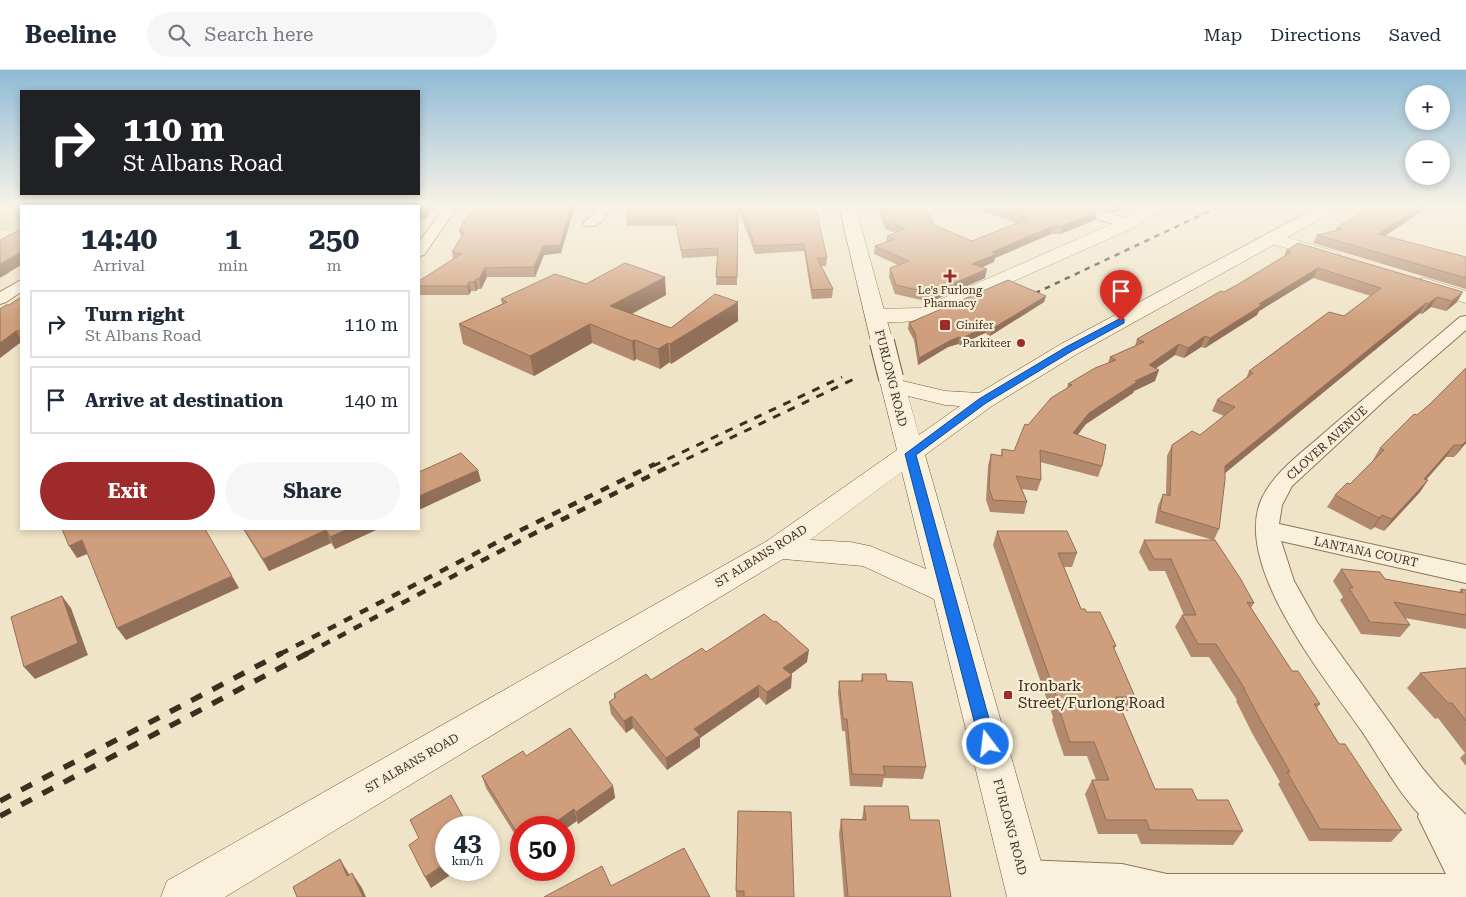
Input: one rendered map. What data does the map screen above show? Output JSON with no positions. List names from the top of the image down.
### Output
{
  "streets": {
    "main road": ["FURLONG ROAD", "ST ALBANS ROAD"],
    "street": ["CLOVER AVENUE", "LANTANA COURT"]
  },
  "crossings": [
    ["FURLONG ROAD", "ST ALBANS ROAD"],
    ["CLOVER AVENUE", "LANTANA COURT"]
  ],
  "places": {
    "health": ["Le’s Furlong Pharmacy"],
    "transit": ["Ginifer", "Ironbark Street/Furlong Road"],
    "other": ["Parkiteer"]
  },
  "page": {
    "header": "Beeline",
    "search": "Search here",
    "nav": ["Map", "Directions", "Saved"],
    "map_buttons": ["+", "−"],
    "turn": ["110 m", "St Albans Road"],
    "eta": [
      "14:40",
      "Arrival",
      "1",
      "min",
      "250",
      "m"
    ],
    "list": [
      {
        "name": "Turn right",
        "note": "St Albans Road",
        "value": "110 m"
      },
      {
        "name": "Arrive at destination",
        "value": "140 m"
      }
    ],
    "buttons": ["Exit", "Share"],
    "speed": "43 km/h",
    "limit": "50"
  }
}
